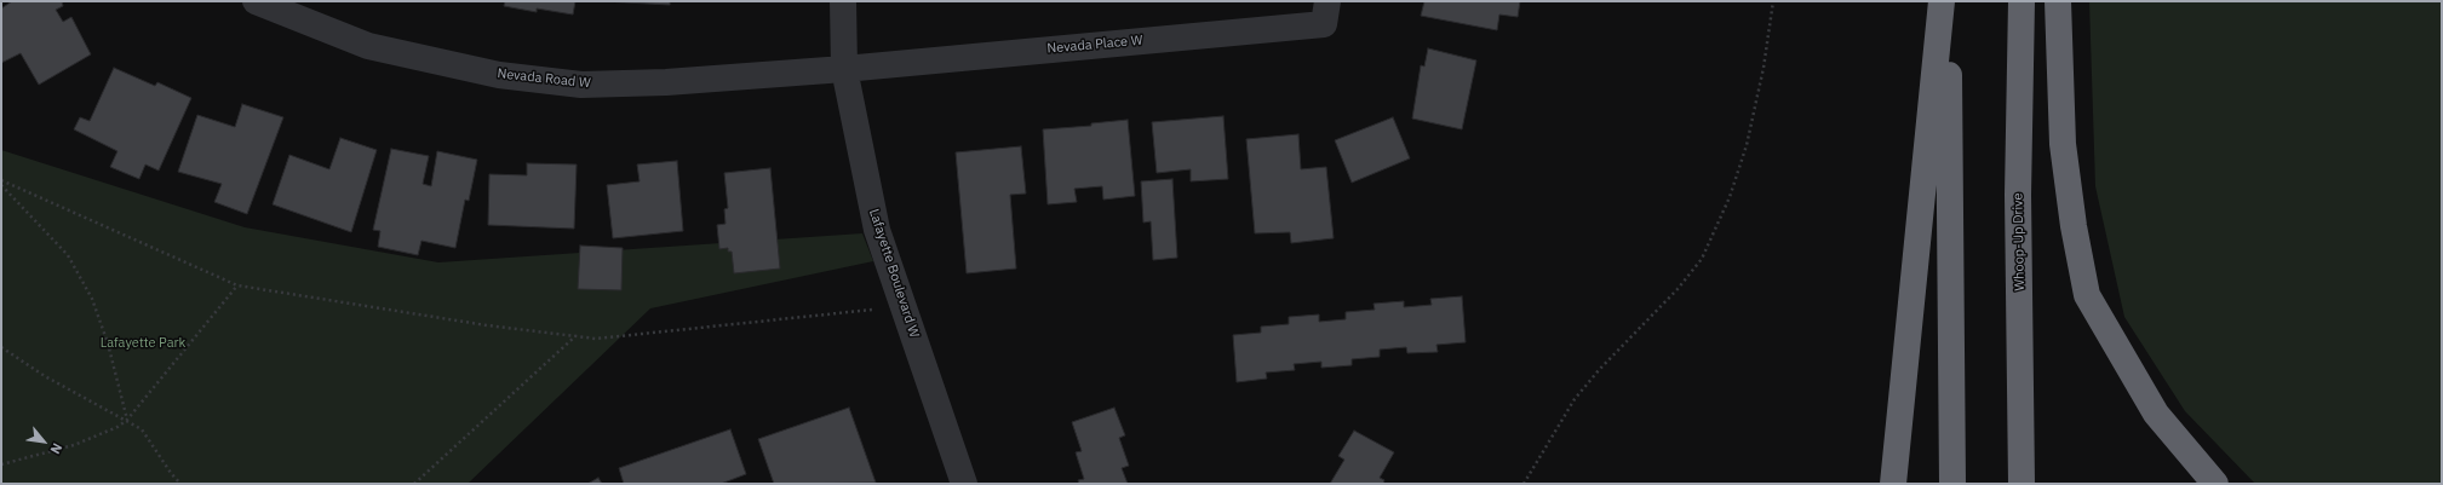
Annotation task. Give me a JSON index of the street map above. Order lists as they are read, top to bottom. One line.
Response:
{"streets":{"highway":["Whoop-Up Drive"],"street":["Nevada Place W","Nevada Road W","Lafayette Boulevard W"]},"crossings":[["Nevada Place W","Nevada Road W"],["Nevada Place W","Lafayette Boulevard W"],["Nevada Road W","Lafayette Boulevard W"]],"parks":["Lafayette Park"],"north":"bottom right"}
